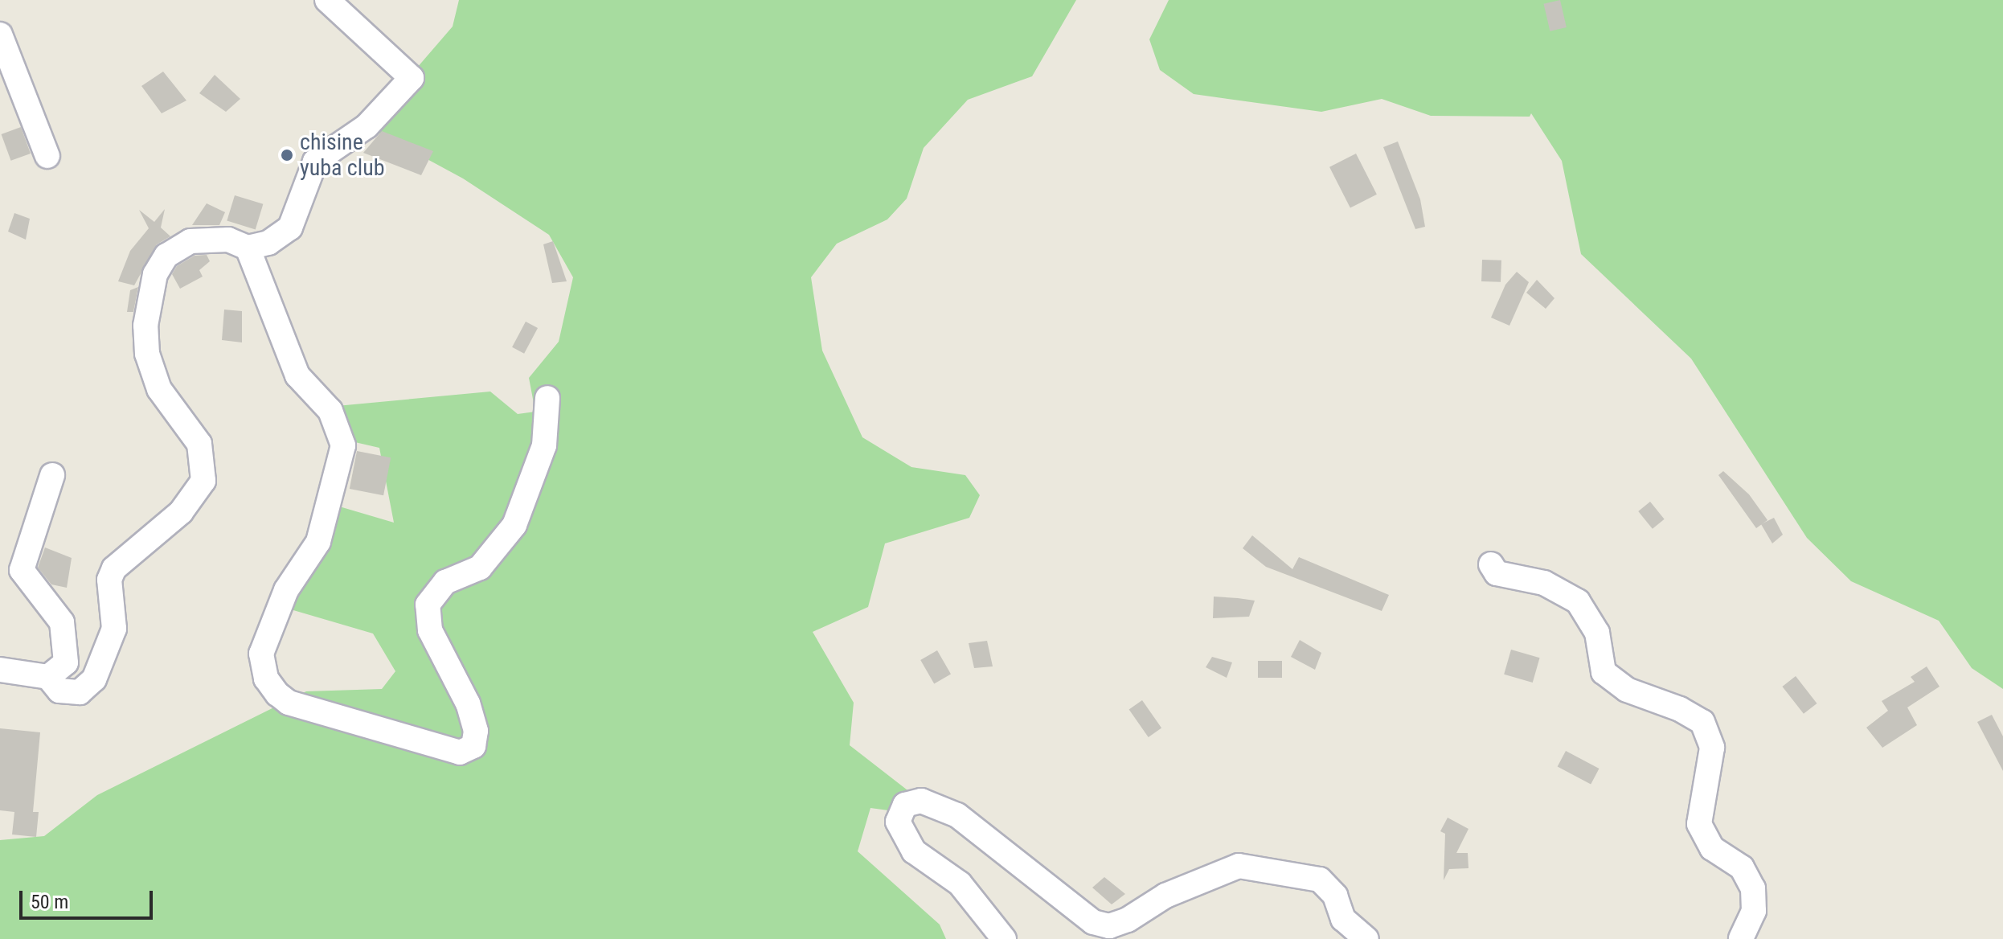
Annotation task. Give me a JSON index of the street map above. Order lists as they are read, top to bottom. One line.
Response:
{"places":["chisine yuba club"],"scale_bar":"50 m"}
